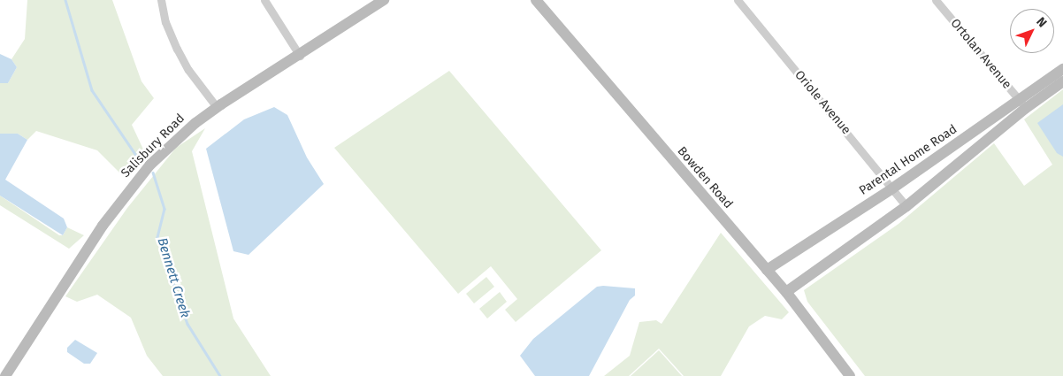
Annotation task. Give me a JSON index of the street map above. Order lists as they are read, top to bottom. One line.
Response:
{"streets":{"main road":["Salisbury Road","Parental Home Road","Bowden Road"],"street":["Ortolan Avenue","Oriole Avenue"]},"crossings":[["Ortolan Avenue","Parental Home Road"],["Oriole Avenue","Parental Home Road"],["Parental Home Road","Bowden Road"]],"water":["Bennett Creek"],"north":"top right"}
